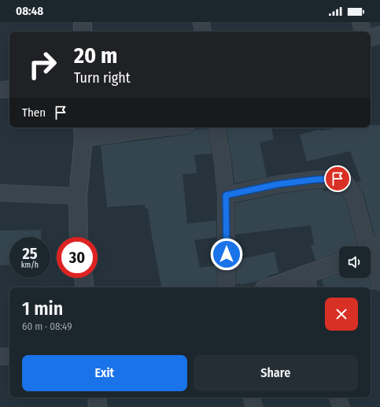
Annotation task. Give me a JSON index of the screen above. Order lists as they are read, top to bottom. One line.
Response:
{"page":{"status":"08:48","turn":["20 m","Turn right"],"then":"Then","speed":"25 km/h","limit":"30","heading":["1 min","60 m · 08:49"],"buttons":["Exit","Share"]}}
